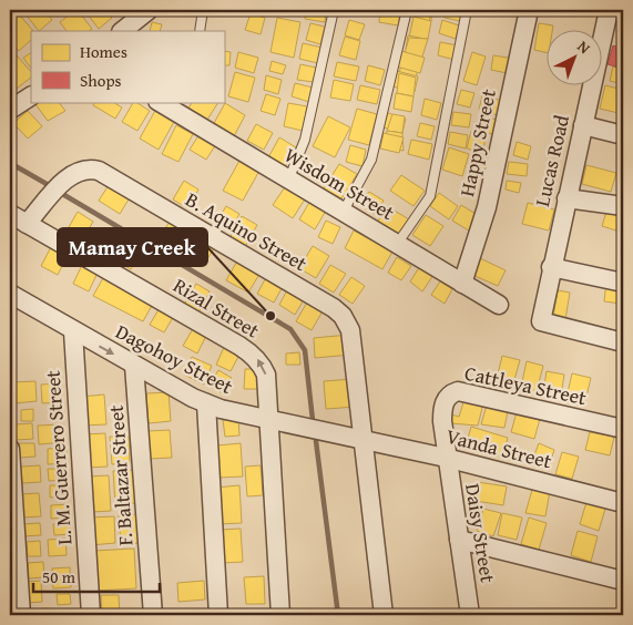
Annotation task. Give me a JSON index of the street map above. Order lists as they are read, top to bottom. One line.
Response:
{"streets":{"street":["Happy Street","Lucas Road","Wisdom Street","B. Aquino Street","Rizal Street","Dagohoy Street","Cattleya Street","Vanda Street","L. M. Guerrero Street","F. Baltazar Street","Daisy Street"]},"crossings":[["Happy Street","Wisdom Street"],["B. Aquino Street","Rizal Street"],["B. Aquino Street","Dagohoy Street"],["B. Aquino Street","Vanda Street"],["Rizal Street","Dagohoy Street"],["Dagohoy Street","Vanda Street"],["Dagohoy Street","L. M. Guerrero Street"],["Dagohoy Street","F. Baltazar Street"],["Cattleya Street","Vanda Street"],["Cattleya Street","Daisy Street"],["Vanda Street","Daisy Street"]],"one_way":["Rizal Street"],"places":["Mamay Creek"],"legend":["Homes","Shops"],"scale_bar":"50 m","north":"top right"}
